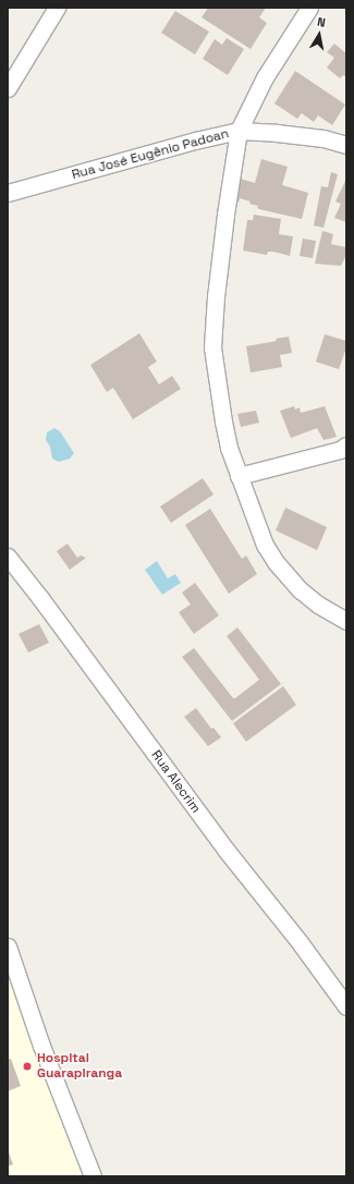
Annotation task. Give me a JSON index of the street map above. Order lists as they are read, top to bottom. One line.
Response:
{"streets":{"street":["Rua José Eugênio Padoan","Rua Alecrim"]},"places":["Hospital Guarapiranga"],"north":"top"}
